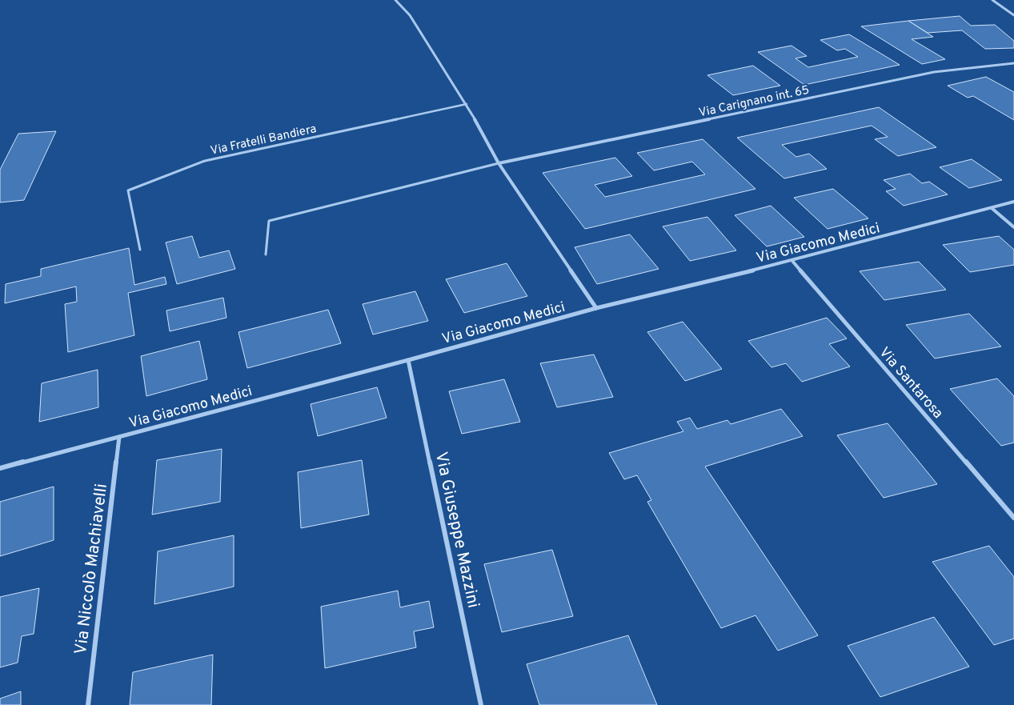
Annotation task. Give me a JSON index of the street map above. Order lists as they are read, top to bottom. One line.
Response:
{"streets":{"street":["Via Carignano int. 65","Via Giacomo Medici","Via Santarosa","Via Giuseppe Mazzini","Via Niccolò Machiavelli"],"lane":["Via Fratelli Bandiera"]},"crossings":[["Via Giacomo Medici","Via Santarosa"],["Via Giacomo Medici","Via Giuseppe Mazzini"],["Via Giacomo Medici","Via Niccolò Machiavelli"]]}
